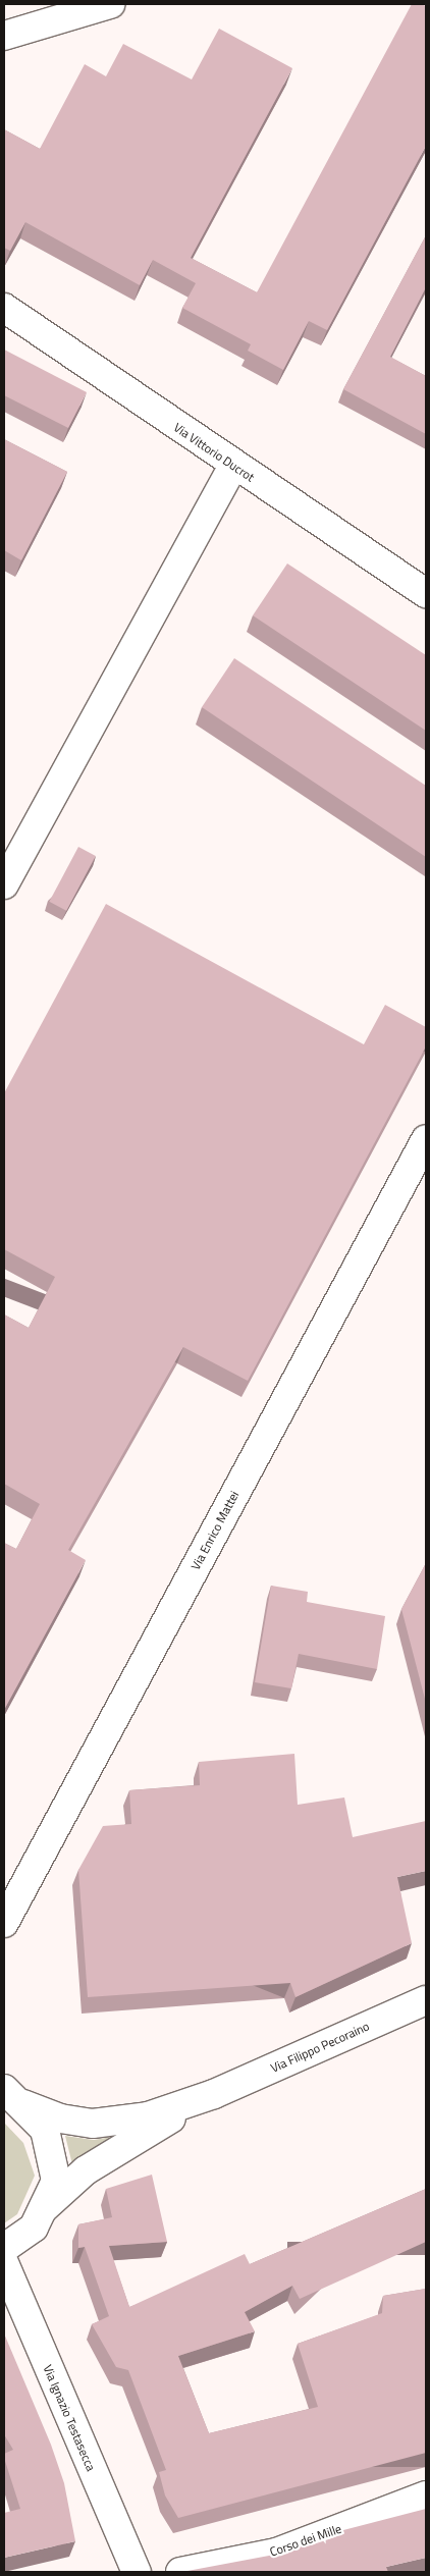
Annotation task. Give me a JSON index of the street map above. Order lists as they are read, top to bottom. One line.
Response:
{"streets":{"street":["Via Vittorio Ducrot","Via Enrico Mattei","Via Filippo Pecoraino","Via Ignazio Testasecca","Corso dei Mille"]}}
